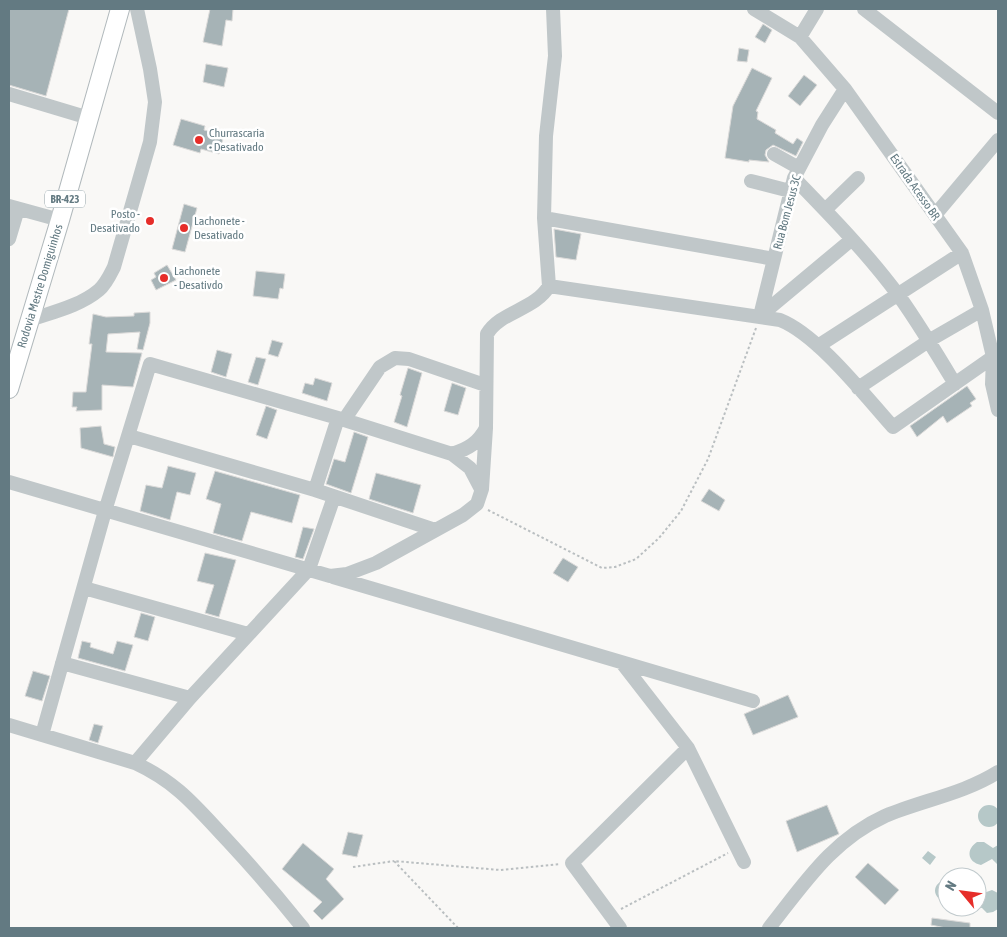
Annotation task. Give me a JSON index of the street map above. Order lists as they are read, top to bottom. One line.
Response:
{"streets":{"main road":["BR-423","Rodovia Mestre Domiguinhos"],"street":["Estrada Acesso BR","Rua Bom Jesus 3C"]},"crossings":[["Estrada Acesso BR","Rua Bom Jesus 3C"]],"places":["Churrascaria - Desativado","Posto - Desativado","Lachonete - Desativado","Lachonete - Desativdo"],"north":"top left"}
